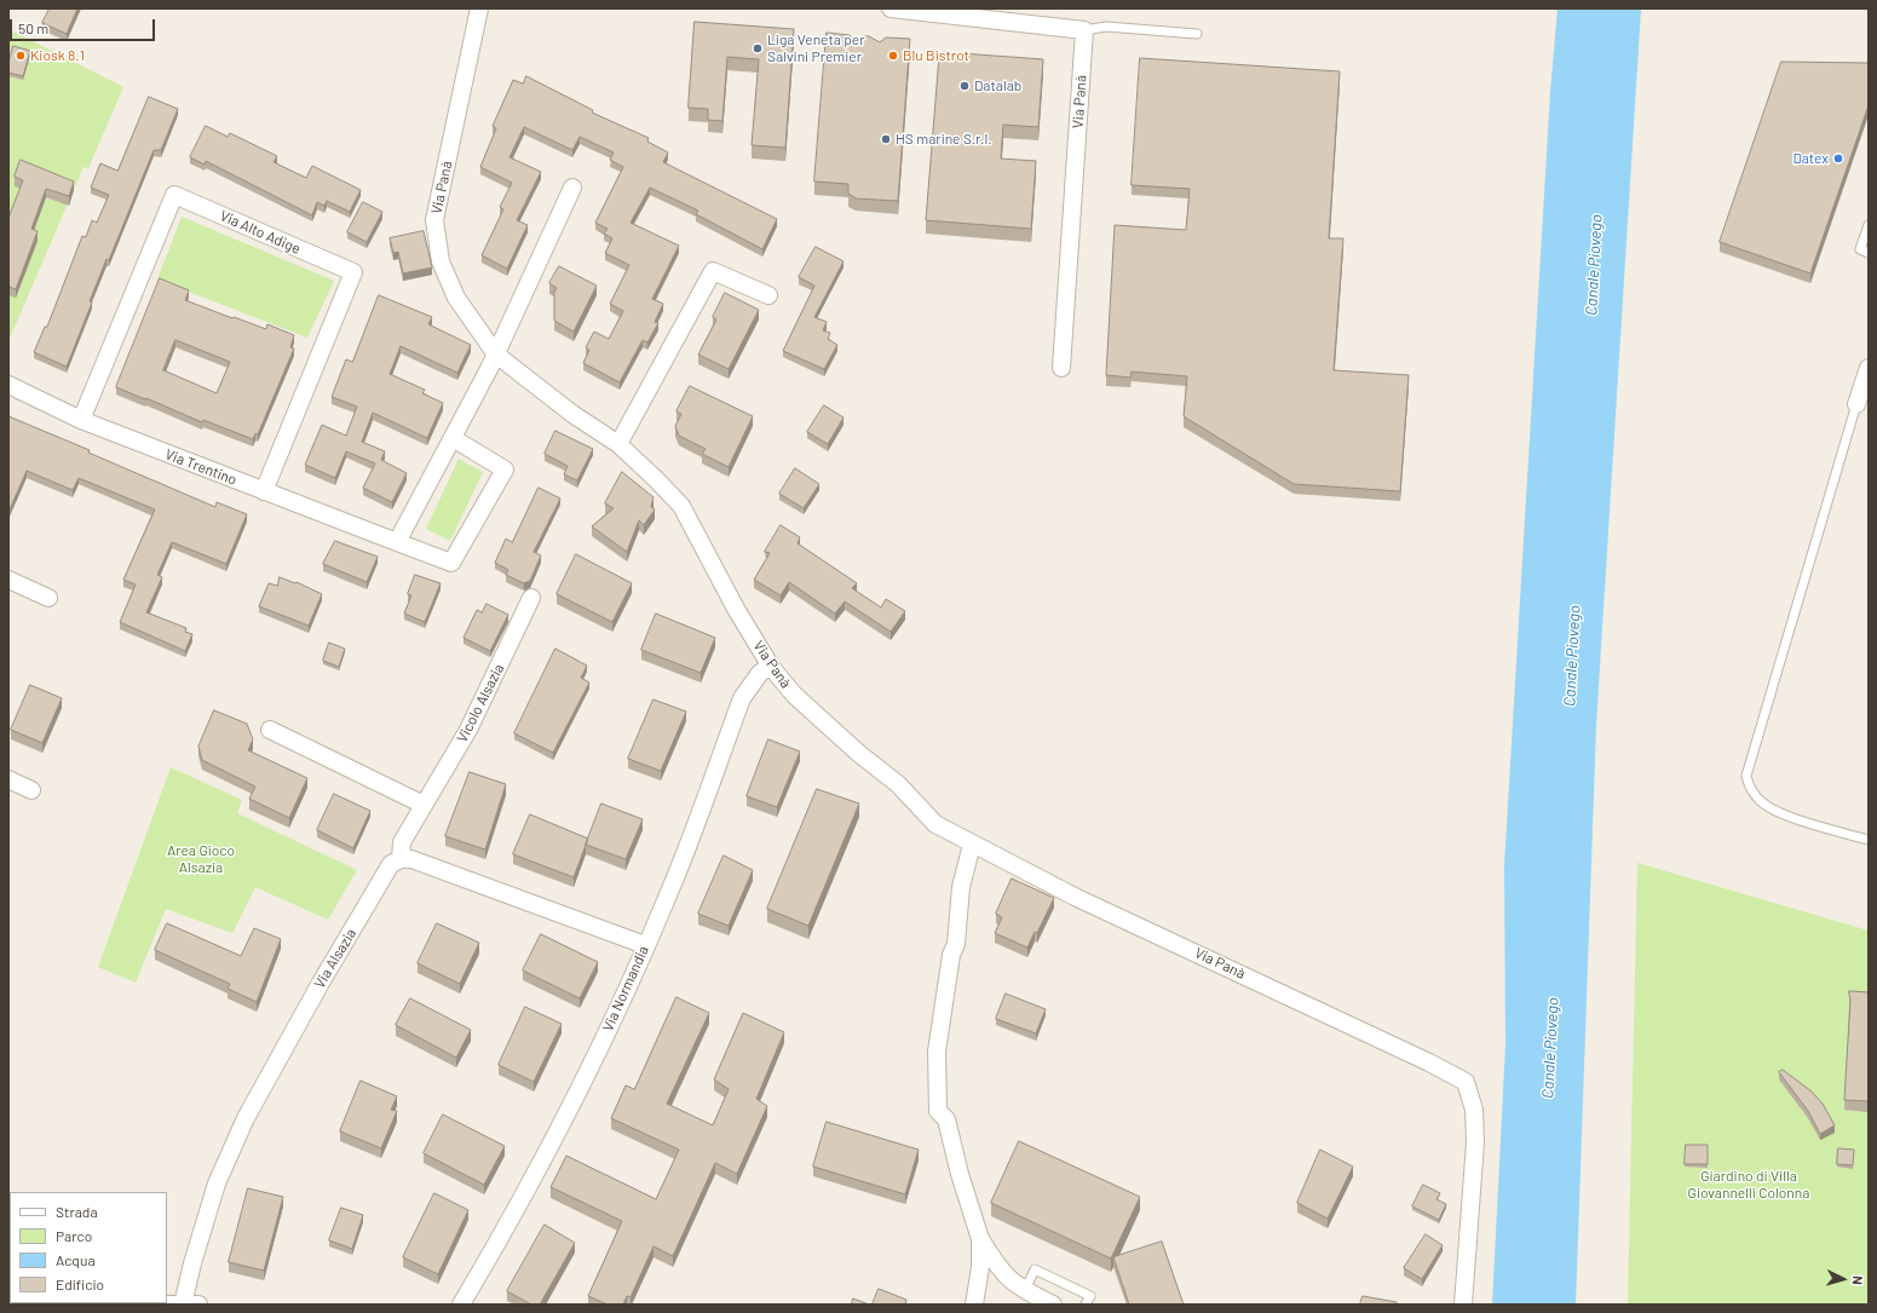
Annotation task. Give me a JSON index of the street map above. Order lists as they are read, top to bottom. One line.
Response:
{"streets":{"street":["Via Panà","Via Alto Adige","Via Trentino","Vicolo Alsazia","Via Alsazia","Via Normandia"]},"crossings":[["Via Panà","Via Normandia"],["Via Alto Adige","Via Trentino"],["Vicolo Alsazia","Via Alsazia"]],"water":["Canale Piovego"],"parks":["Area Gioco Alsazia","Giardino di Villa Giovannelli Colonna"],"places":["Liga Veneta per Salvini Premier","Kiosk 8.1","Blu Bistrot","Datalab","HS marine S.r.l.","Datex"],"legend":["Strada","Parco","Acqua","Edificio"],"scale_bar":"50 m","north":"right"}
